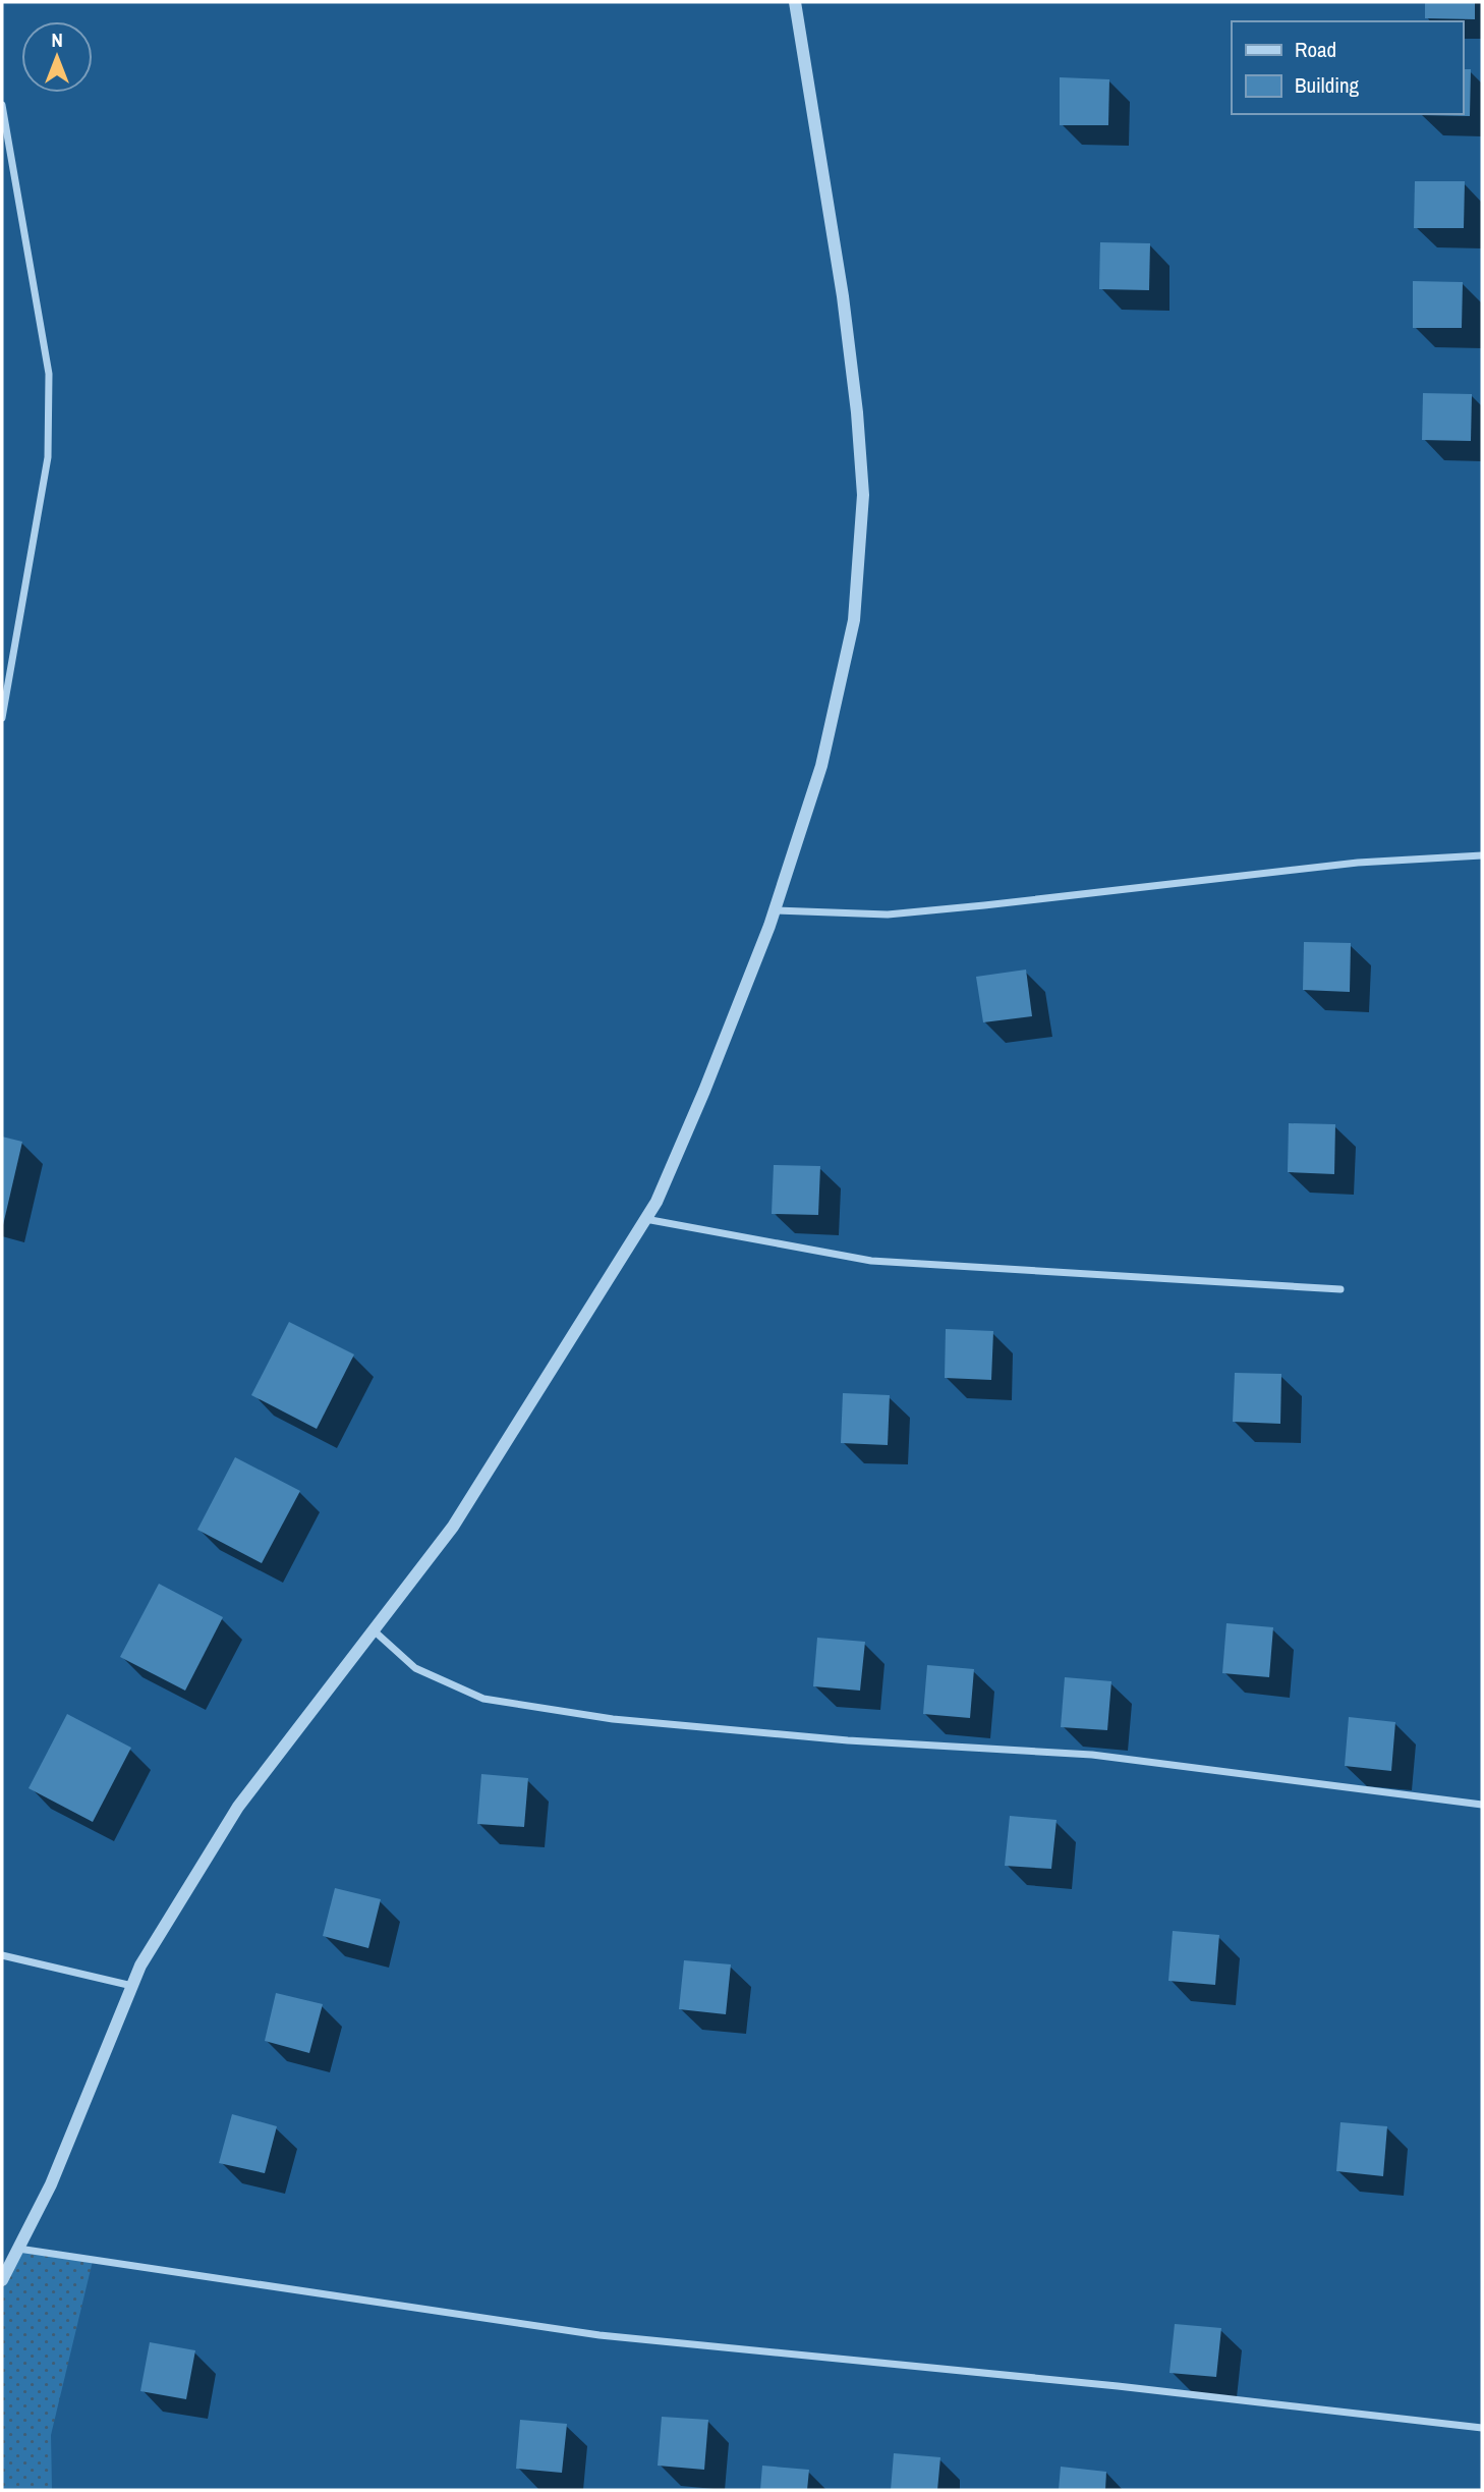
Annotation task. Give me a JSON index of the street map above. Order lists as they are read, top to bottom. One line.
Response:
{"legend":["Road","Building"],"north":"top"}
